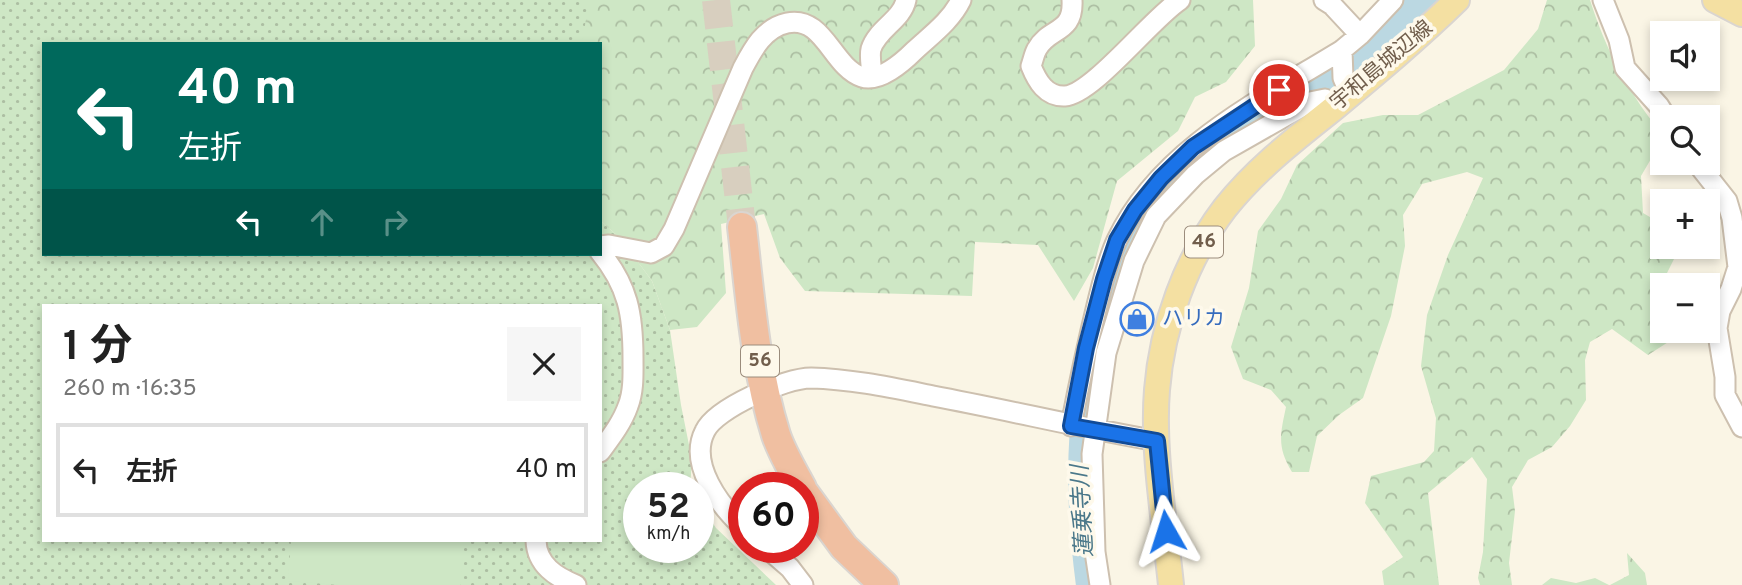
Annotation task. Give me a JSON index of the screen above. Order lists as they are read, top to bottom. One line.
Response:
{"streets":{"highway":["56"],"main road":["宇和島城辺線","46"]},"water":["蓮乗寺川"],"places":{"shop":["ハリカ"]},"page":{"map_buttons":["+","−"],"turn":["40 m","左折"],"heading":["1 分","260 m · 16:35"],"list":[{"name":"左折","value":"40 m"}],"speed":"52 km/h","limit":"60"}}
